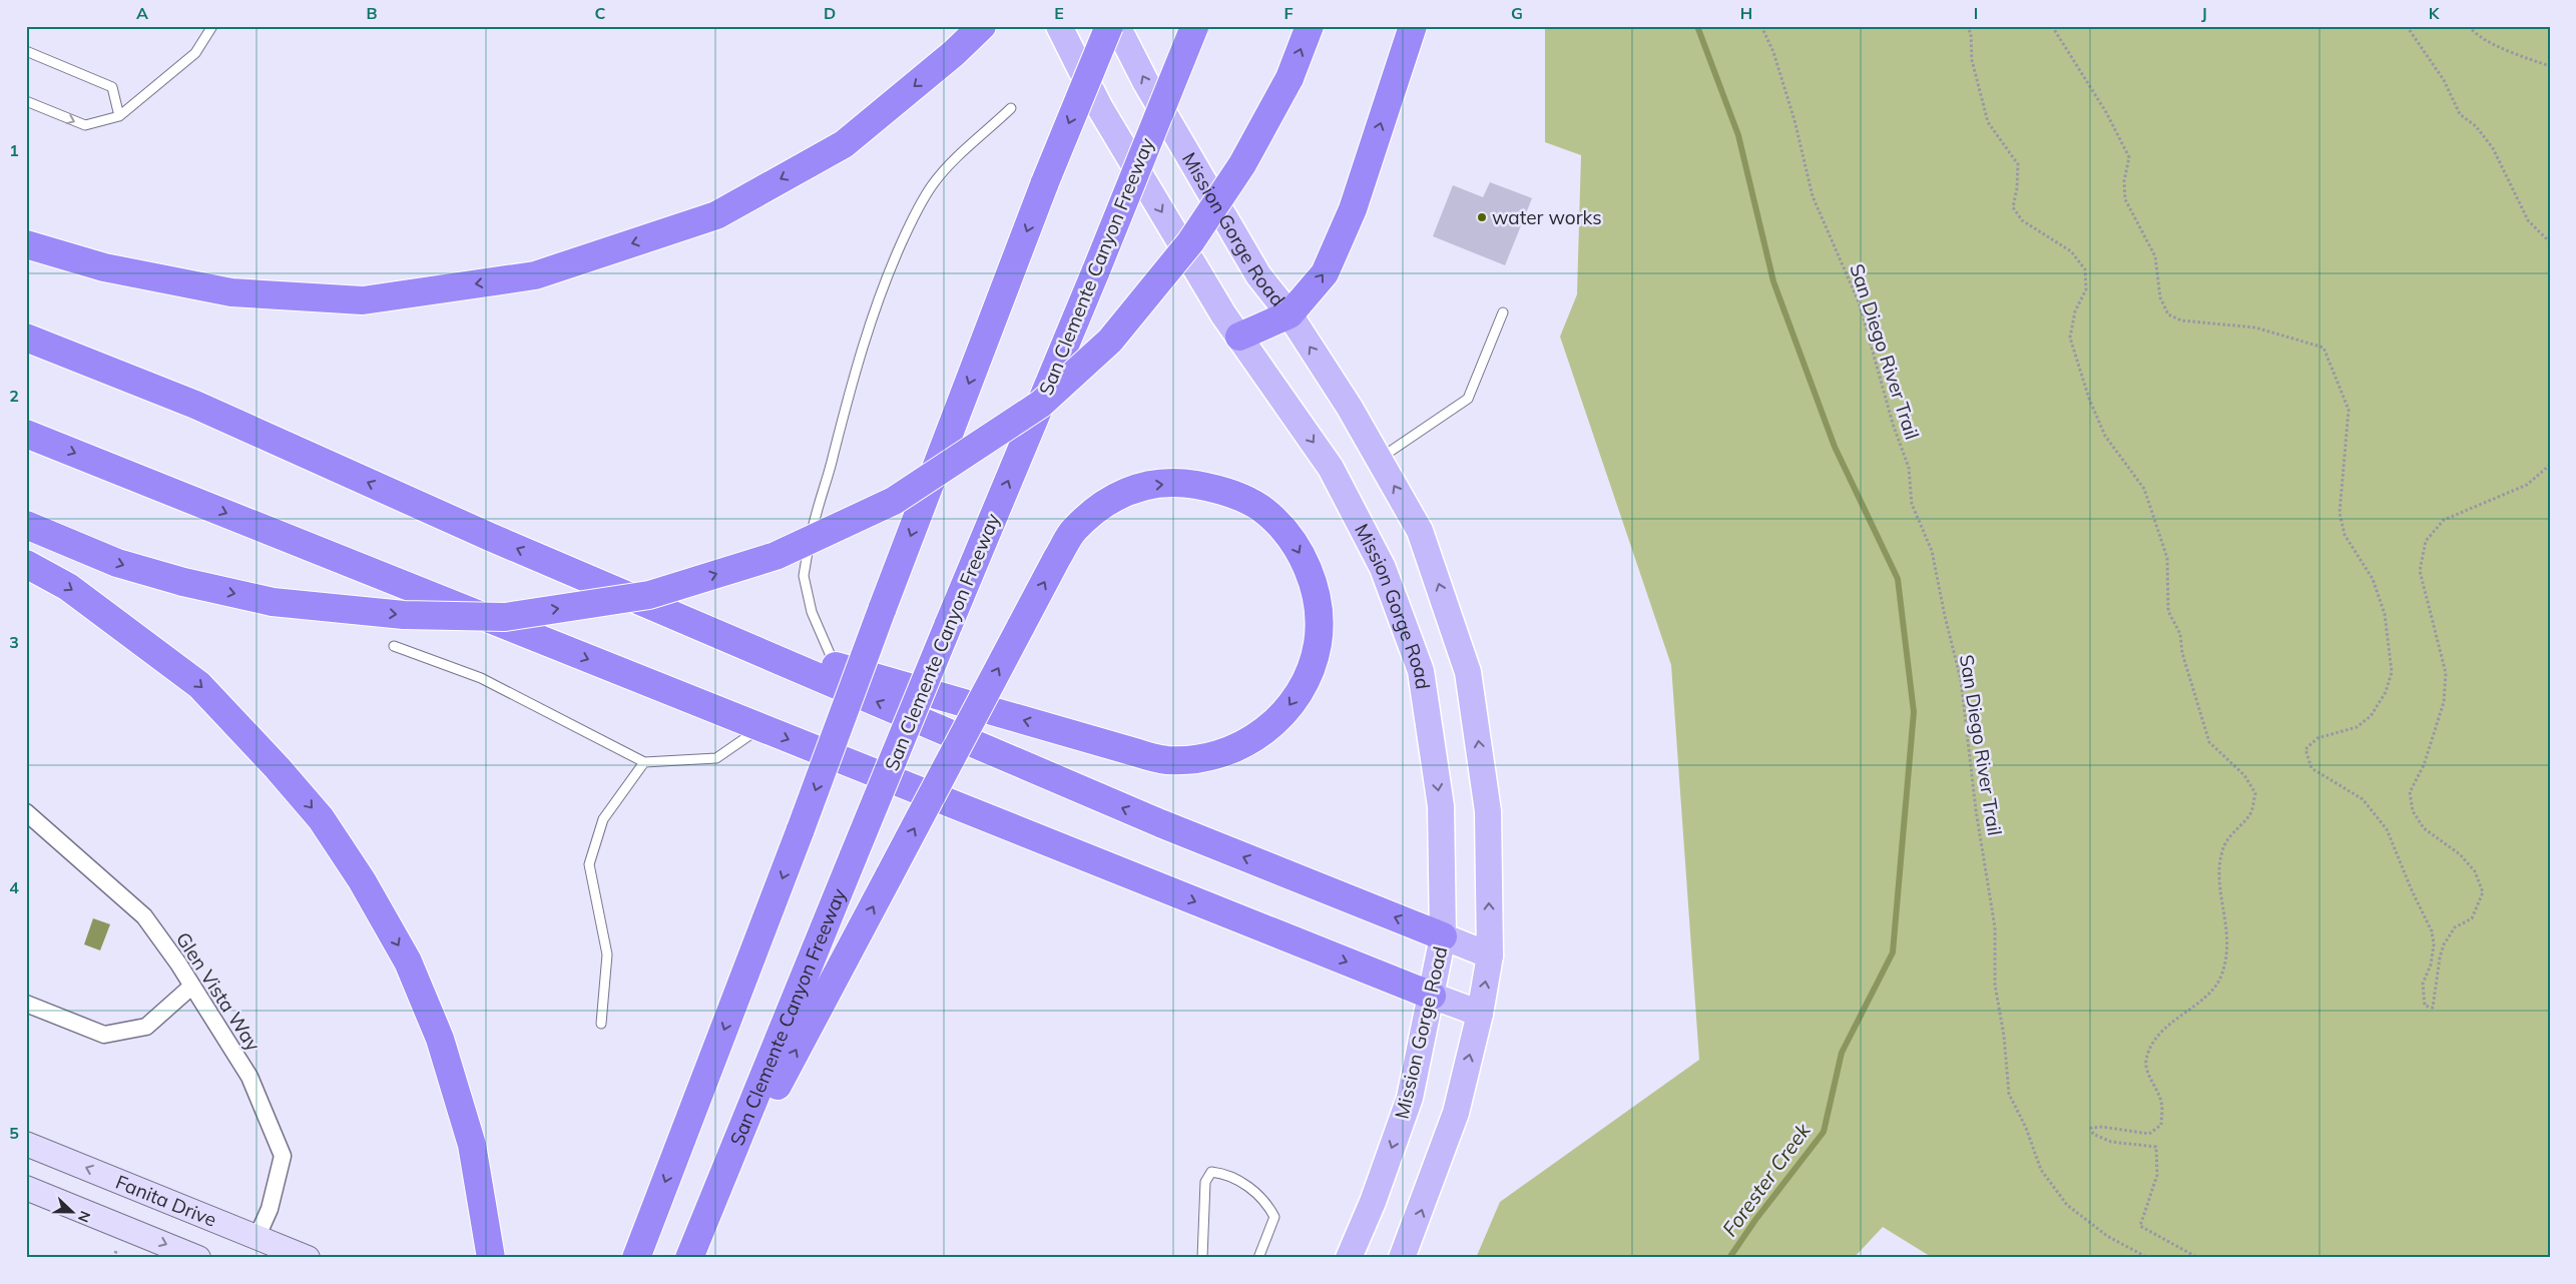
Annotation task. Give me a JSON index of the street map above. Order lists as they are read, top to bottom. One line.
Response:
{"streets":{"highway":["San Clemente Canyon Freeway"],"main road":["Mission Gorge Road","Fanita Drive"],"street":["Glen Vista Way"],"path":["San Diego River Trail"]},"crossings":[["Glen Vista Way","Fanita Drive"]],"water":["Forester Creek"],"places":["water works"],"north":"right","grid":{"columns":["A","B","C","D","E","F","G","H","I","J","K"],"rows":["1","2","3","4","5"]}}
